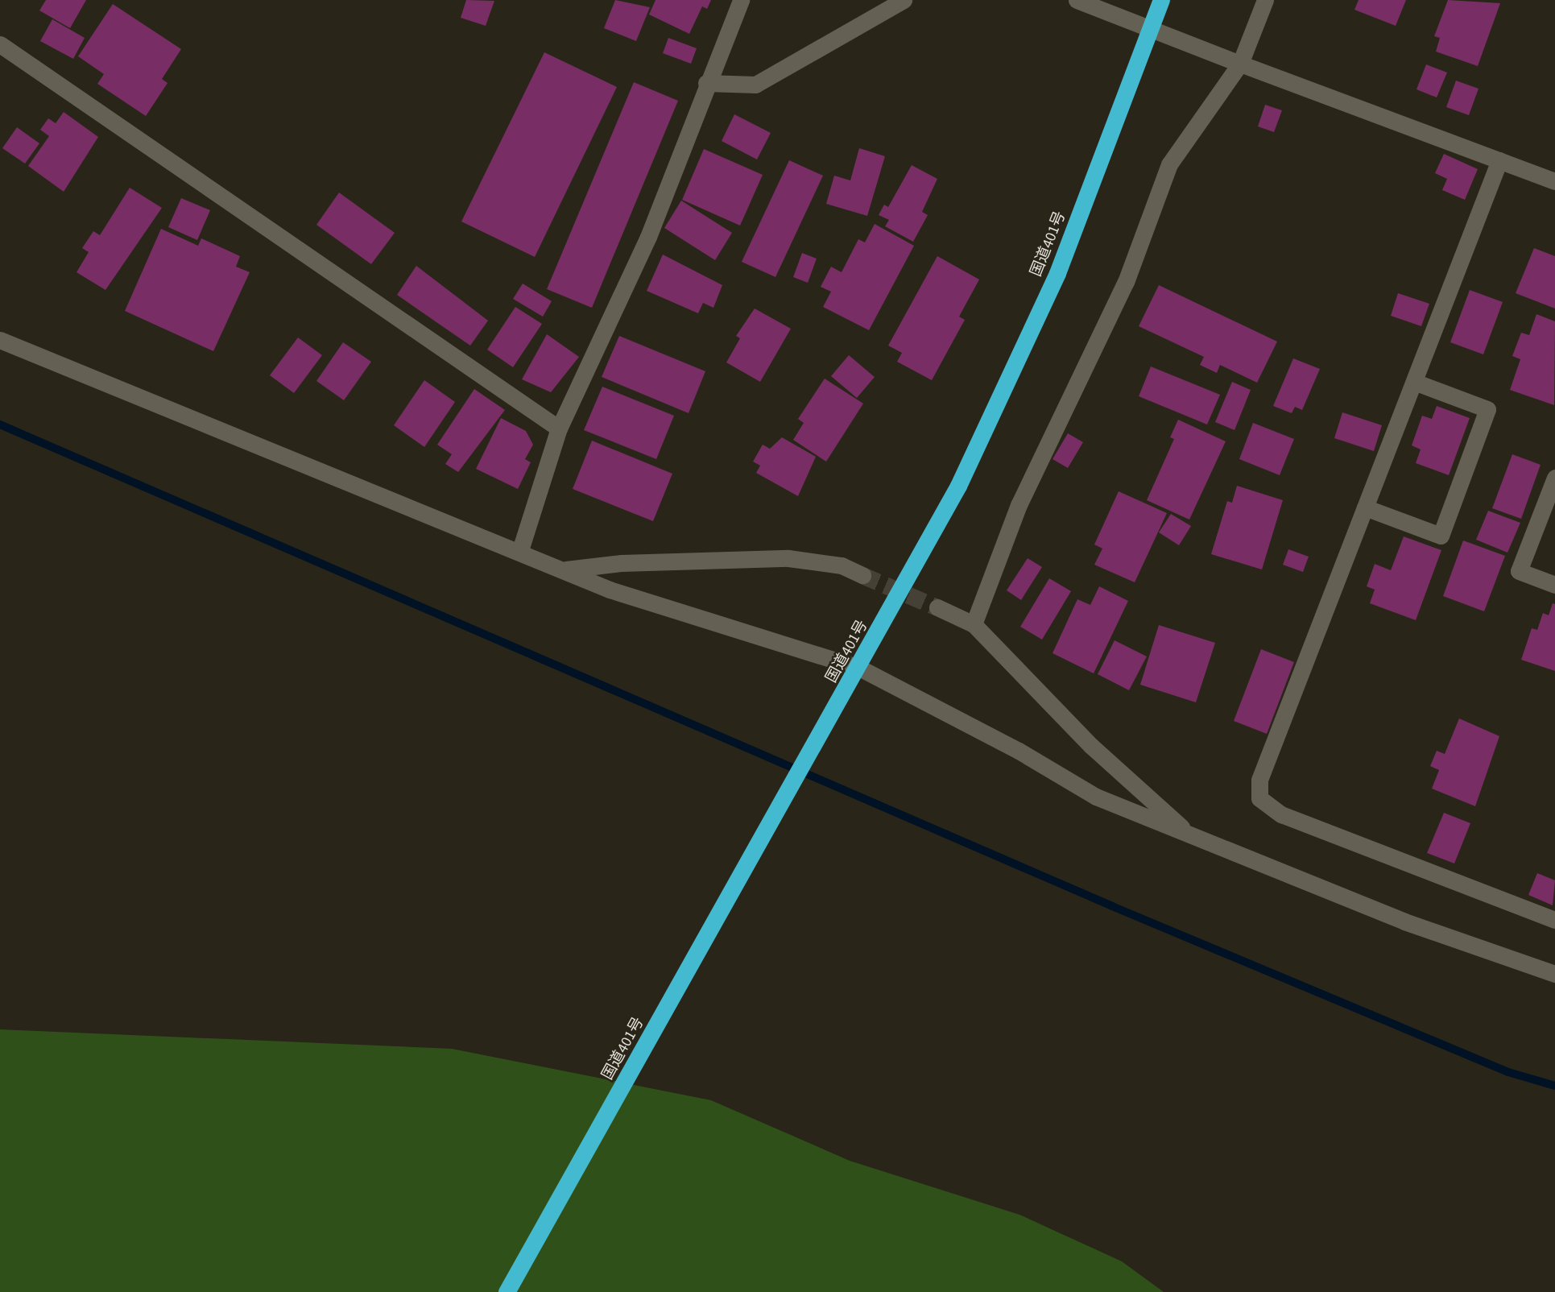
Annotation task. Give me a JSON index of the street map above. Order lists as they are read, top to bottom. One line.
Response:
{"streets":{"highway":["国道401号"]}}
